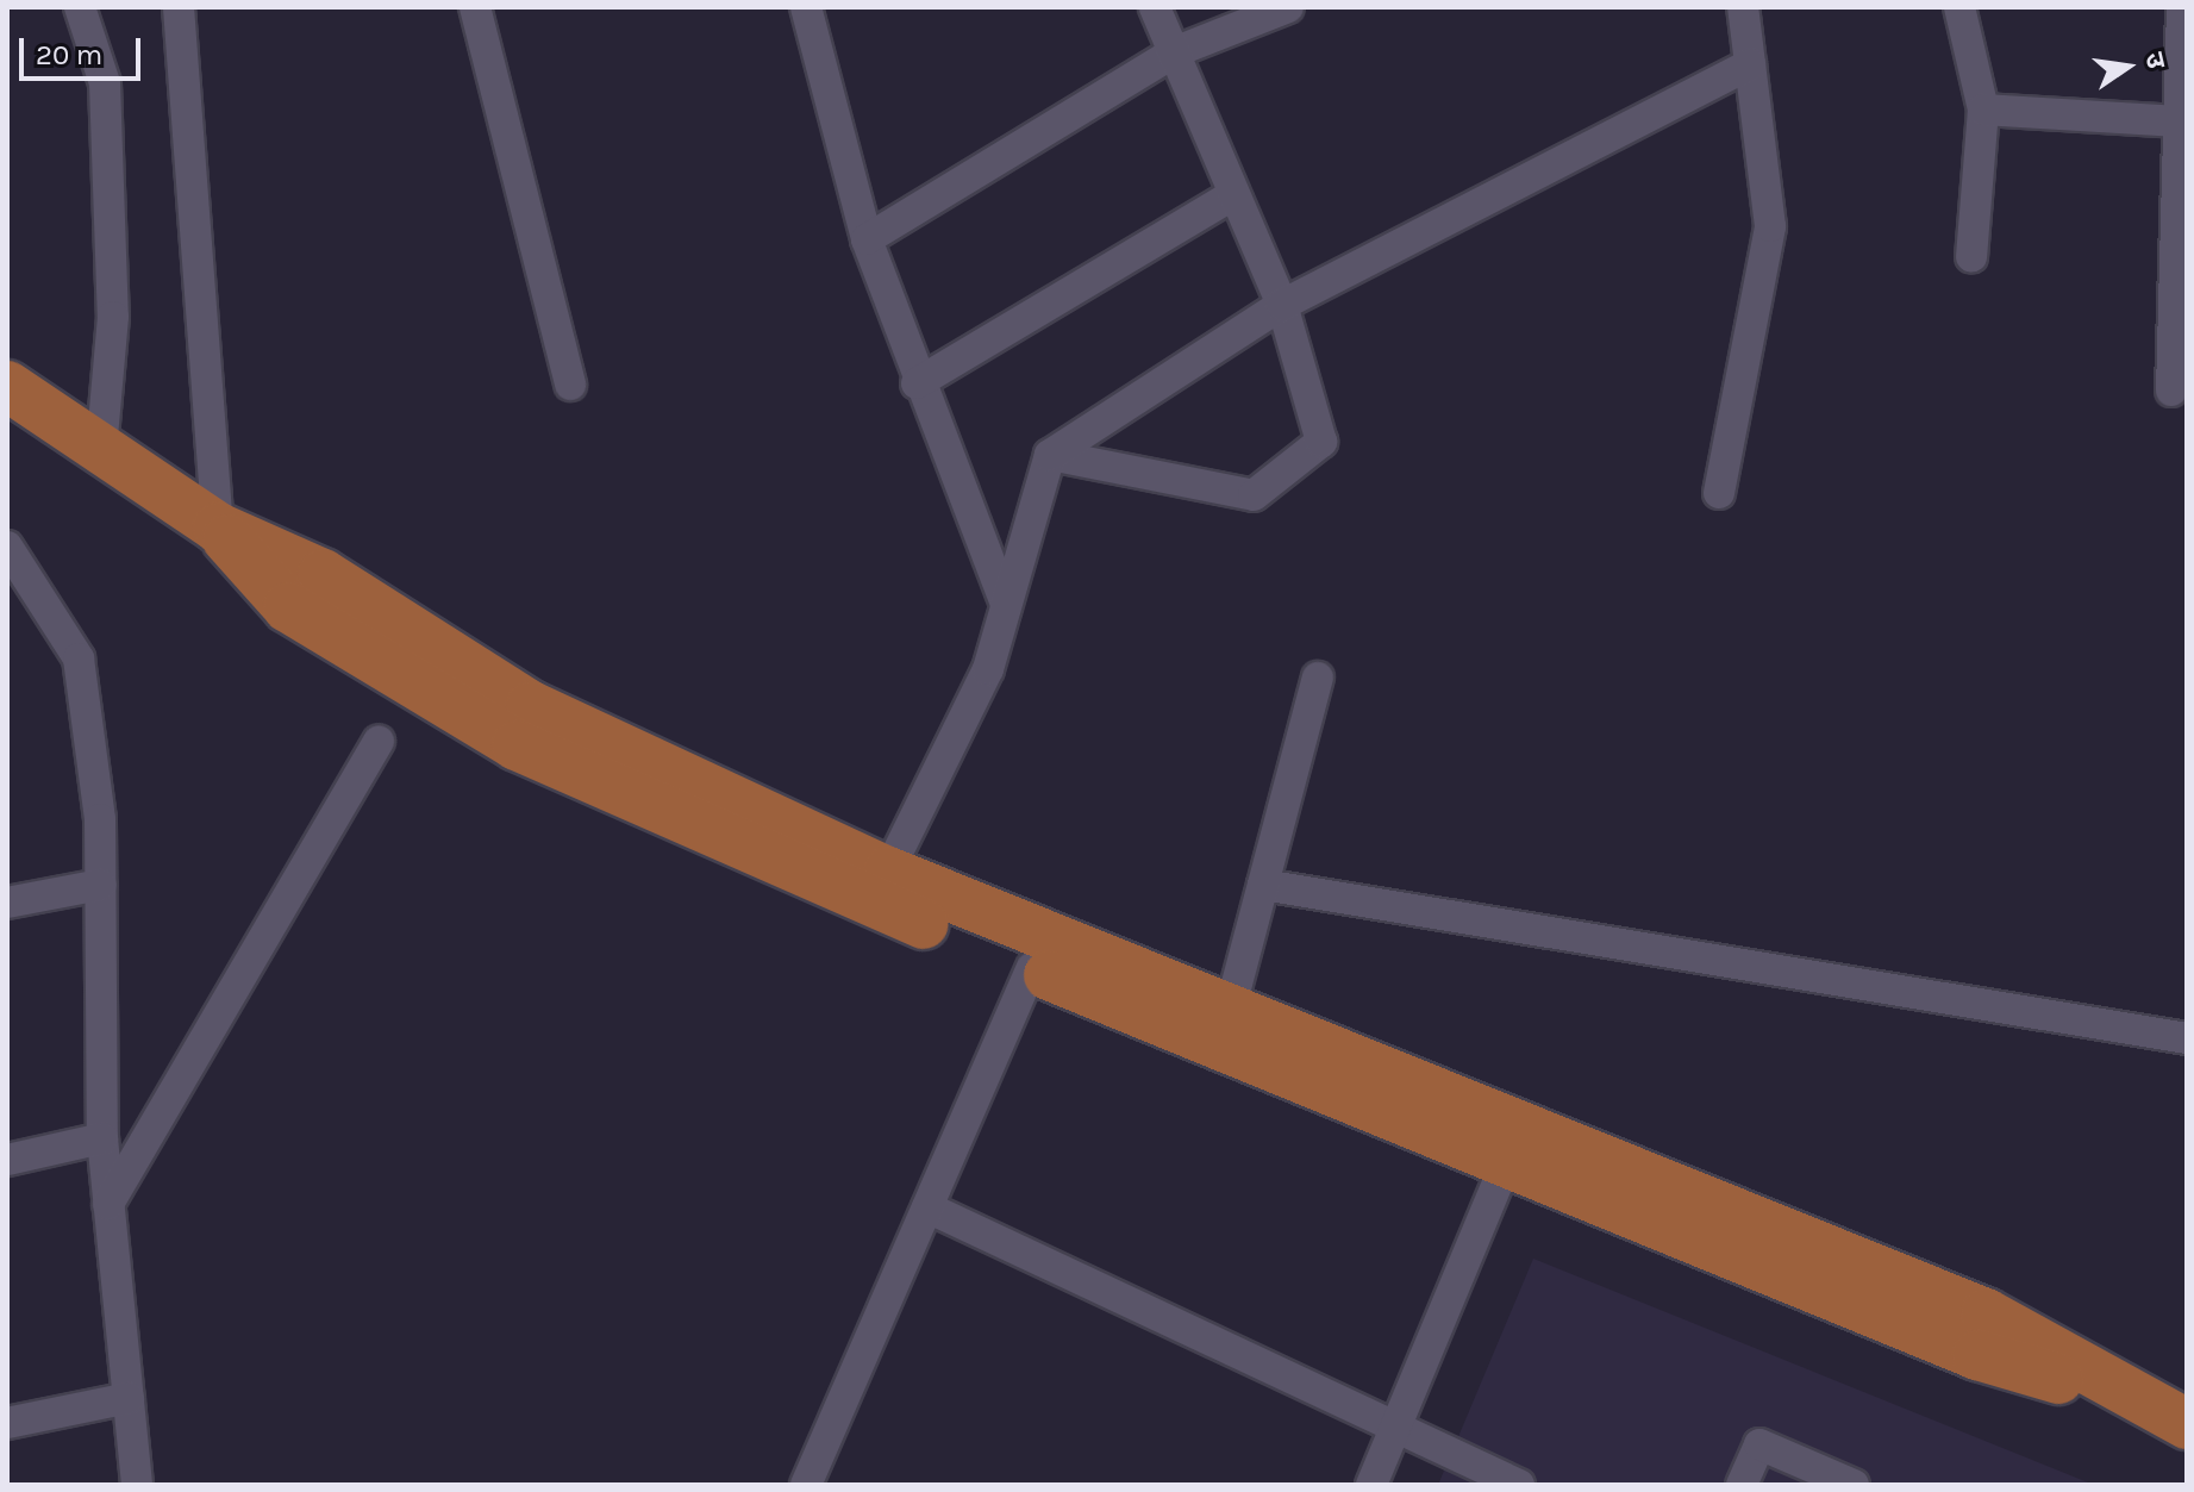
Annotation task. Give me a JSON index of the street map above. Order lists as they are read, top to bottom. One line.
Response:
{"scale_bar":"20 m","north":"right"}
